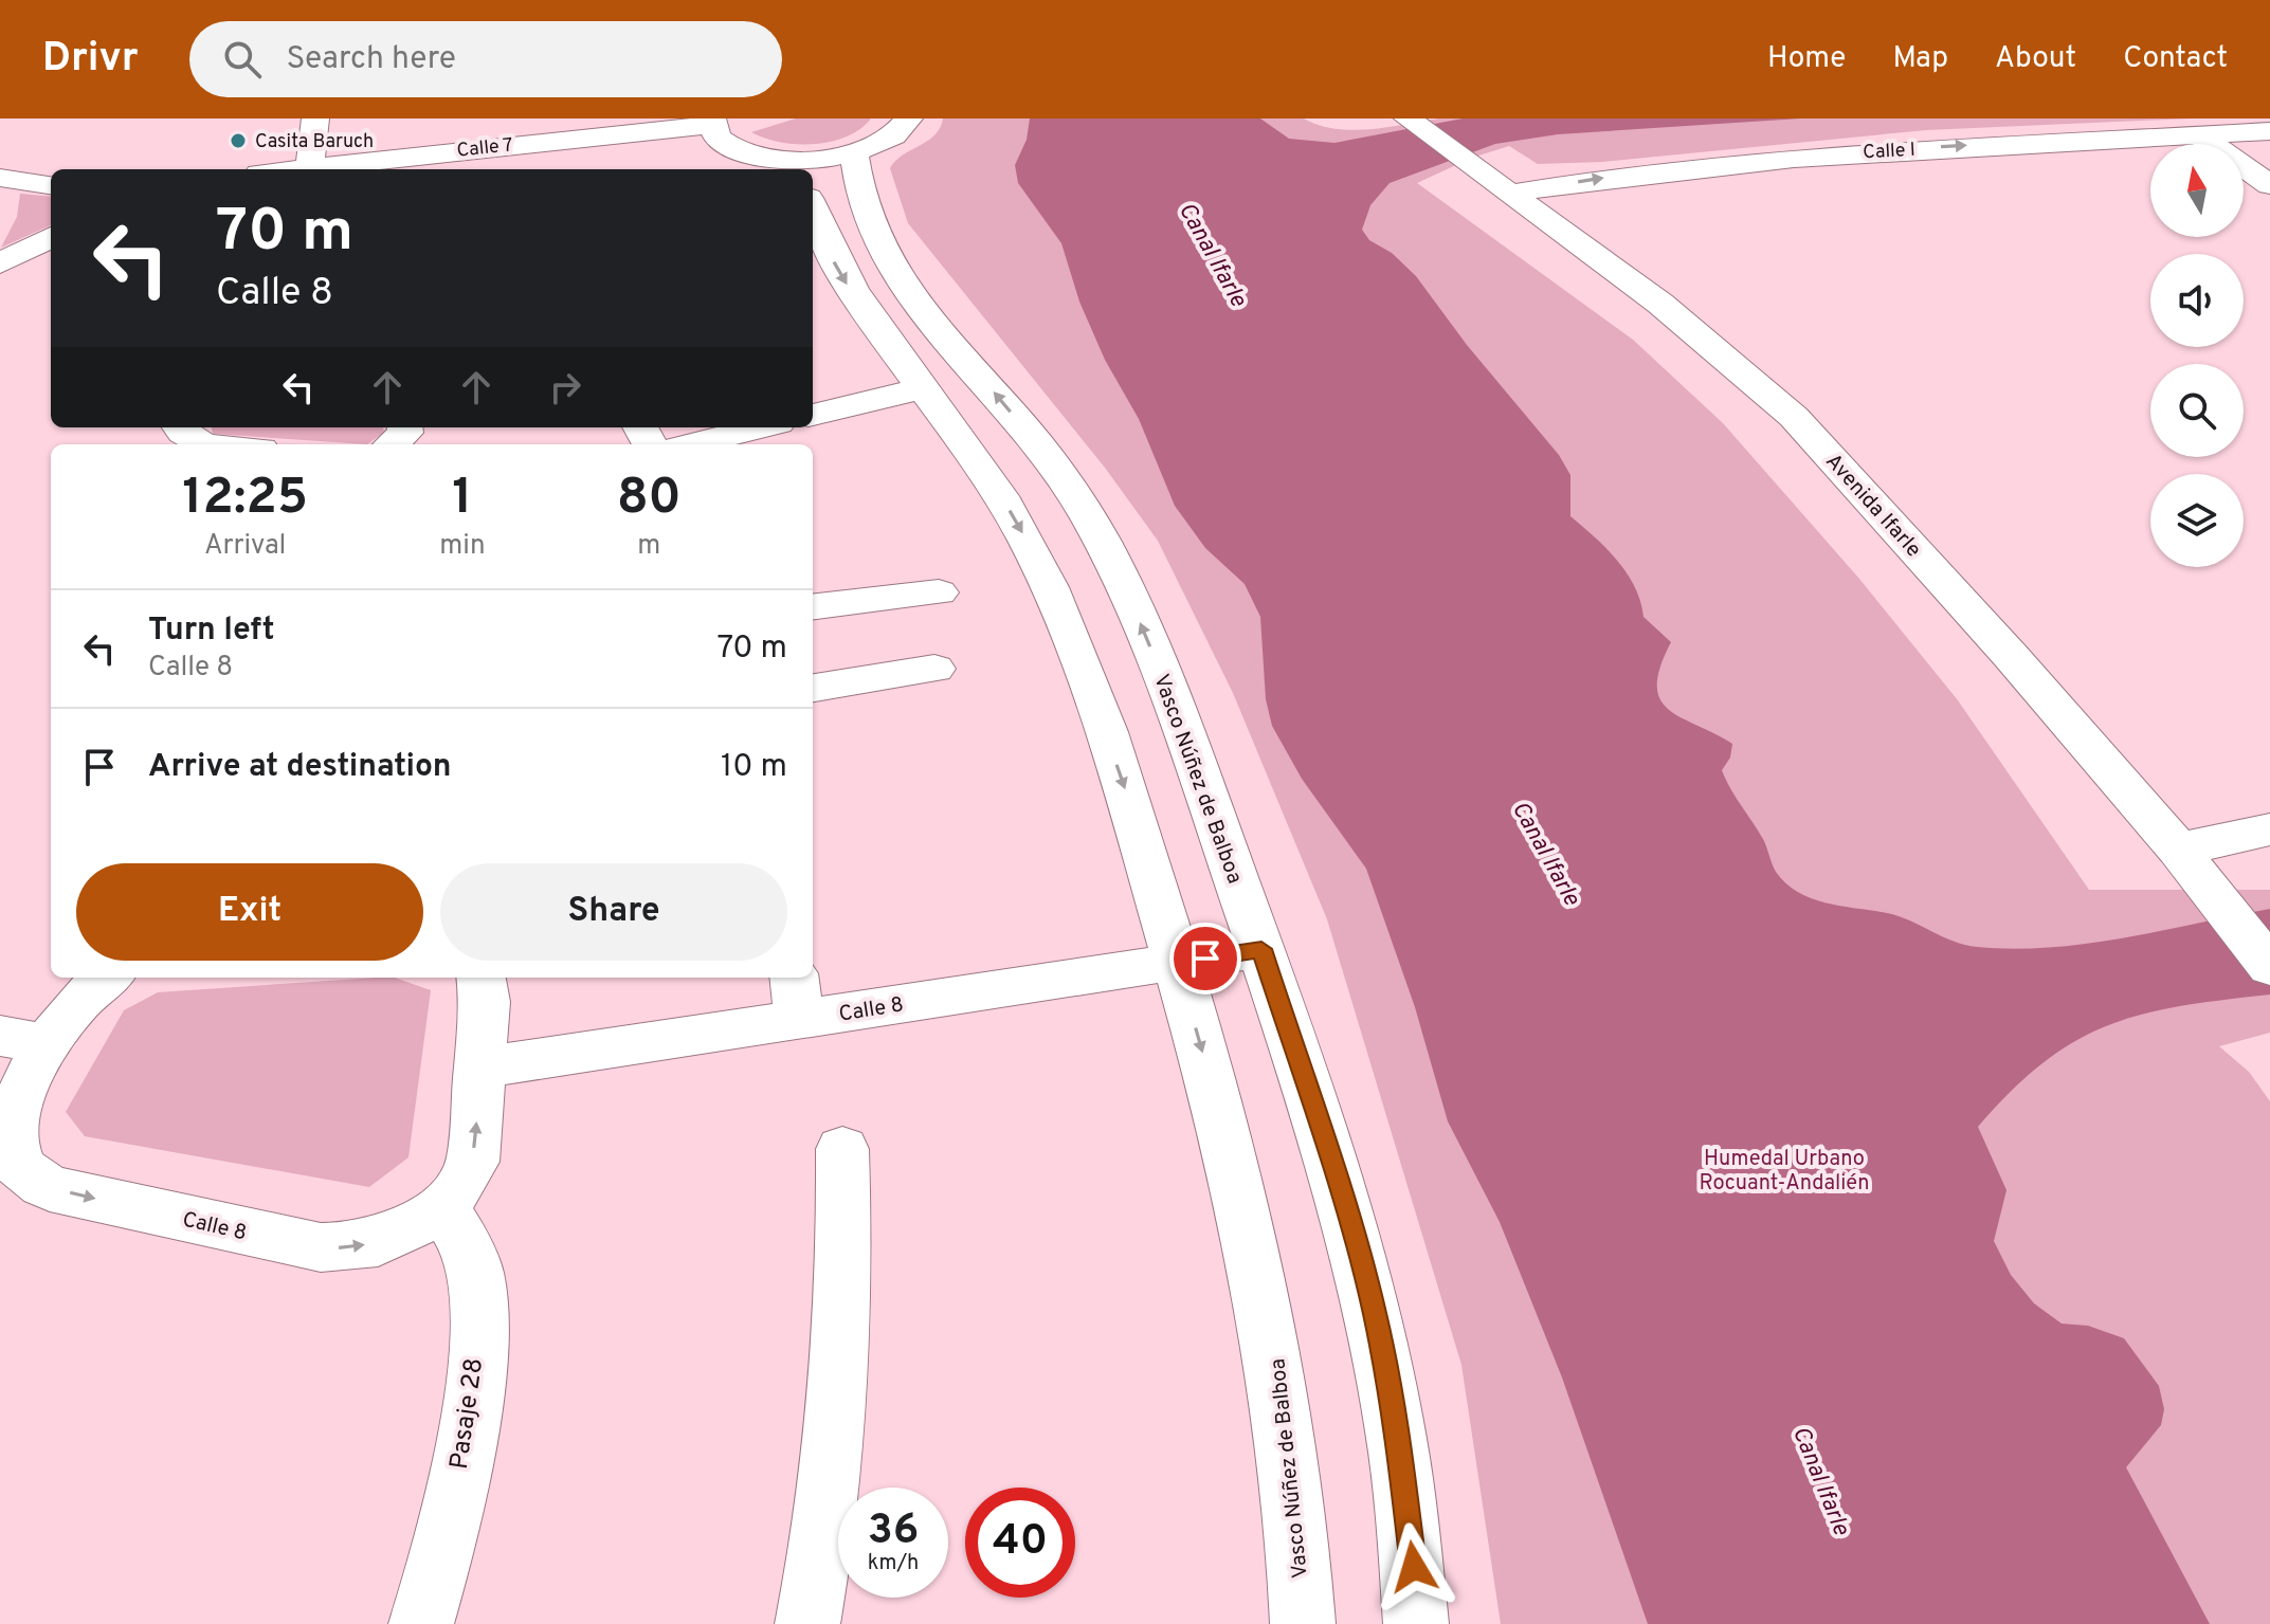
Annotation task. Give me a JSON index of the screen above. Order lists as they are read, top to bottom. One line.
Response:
{"streets":{"street":["Calle 7","Calle I","Avenida Ifarle","Vasco Núñez de Balboa","Calle 8","Pasaje 28"]},"crossings":[["Calle I","Avenida Ifarle"],["Vasco Núñez de Balboa","Calle 8"],["Calle 8","Pasaje 28"]],"one_way":["Calle I"],"water":["Canal Ifarle"],"parks":["Humedal Urbano Rocuant-Andalién"],"places":["Casita Baruch"],"north":"top","page":{"header":"Drivr","search":"Search here","nav":["Home","Map","About","Contact"],"turn":["70 m","Calle 8"],"eta":["12:25","Arrival","1","min","80","m"],"list":[{"name":"Turn left","note":"Calle 8","value":"70 m"},{"name":"Arrive at destination","value":"10 m"}],"buttons":["Exit","Share"],"speed":"36 km/h","limit":"40"}}
